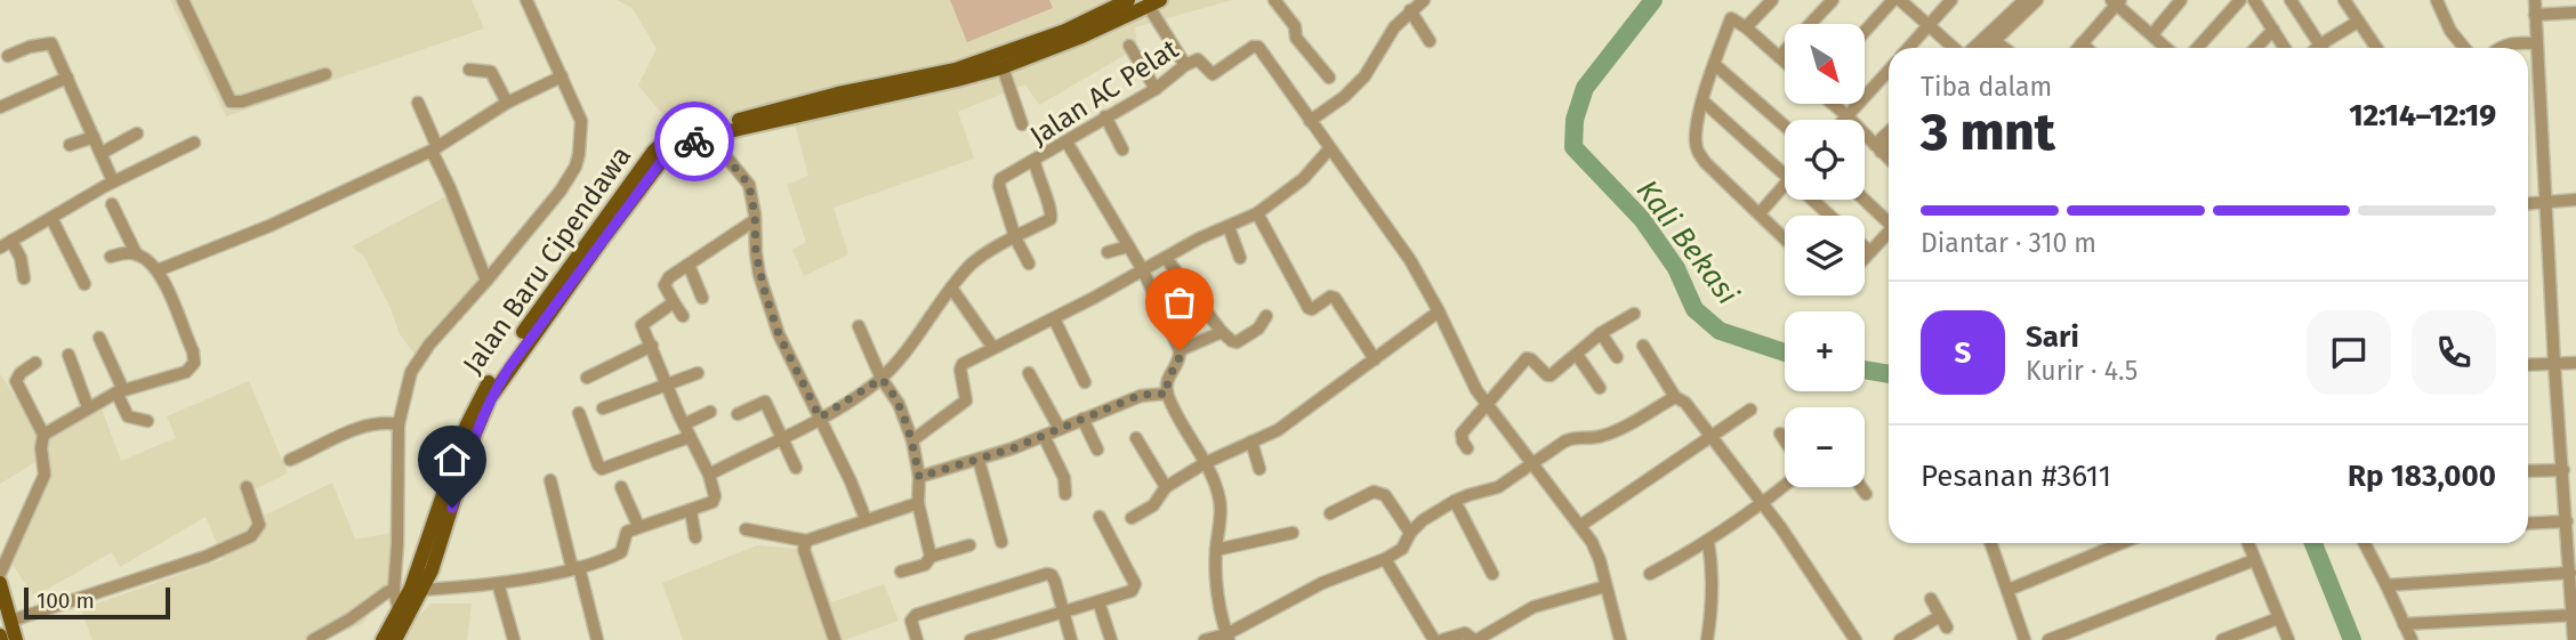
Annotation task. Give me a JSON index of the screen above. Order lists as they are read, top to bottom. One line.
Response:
{"streets":{"main road":["Jalan Baru Cipendawa"],"street":["Jalan AC Pelat"]},"water":["Kali Bekasi"],"scale_bar":"100 m","north":"bottom right","page":{"map_buttons":["+","−"],"heading":["3 mnt","Tiba dalam","12:14–12:19"],"panel":["Sari","Kurir · 4.5","Pesanan #3611","Rp 183,000"],"bar":"Diantar · 310 m","round":"S","scale":"100 m"}}
